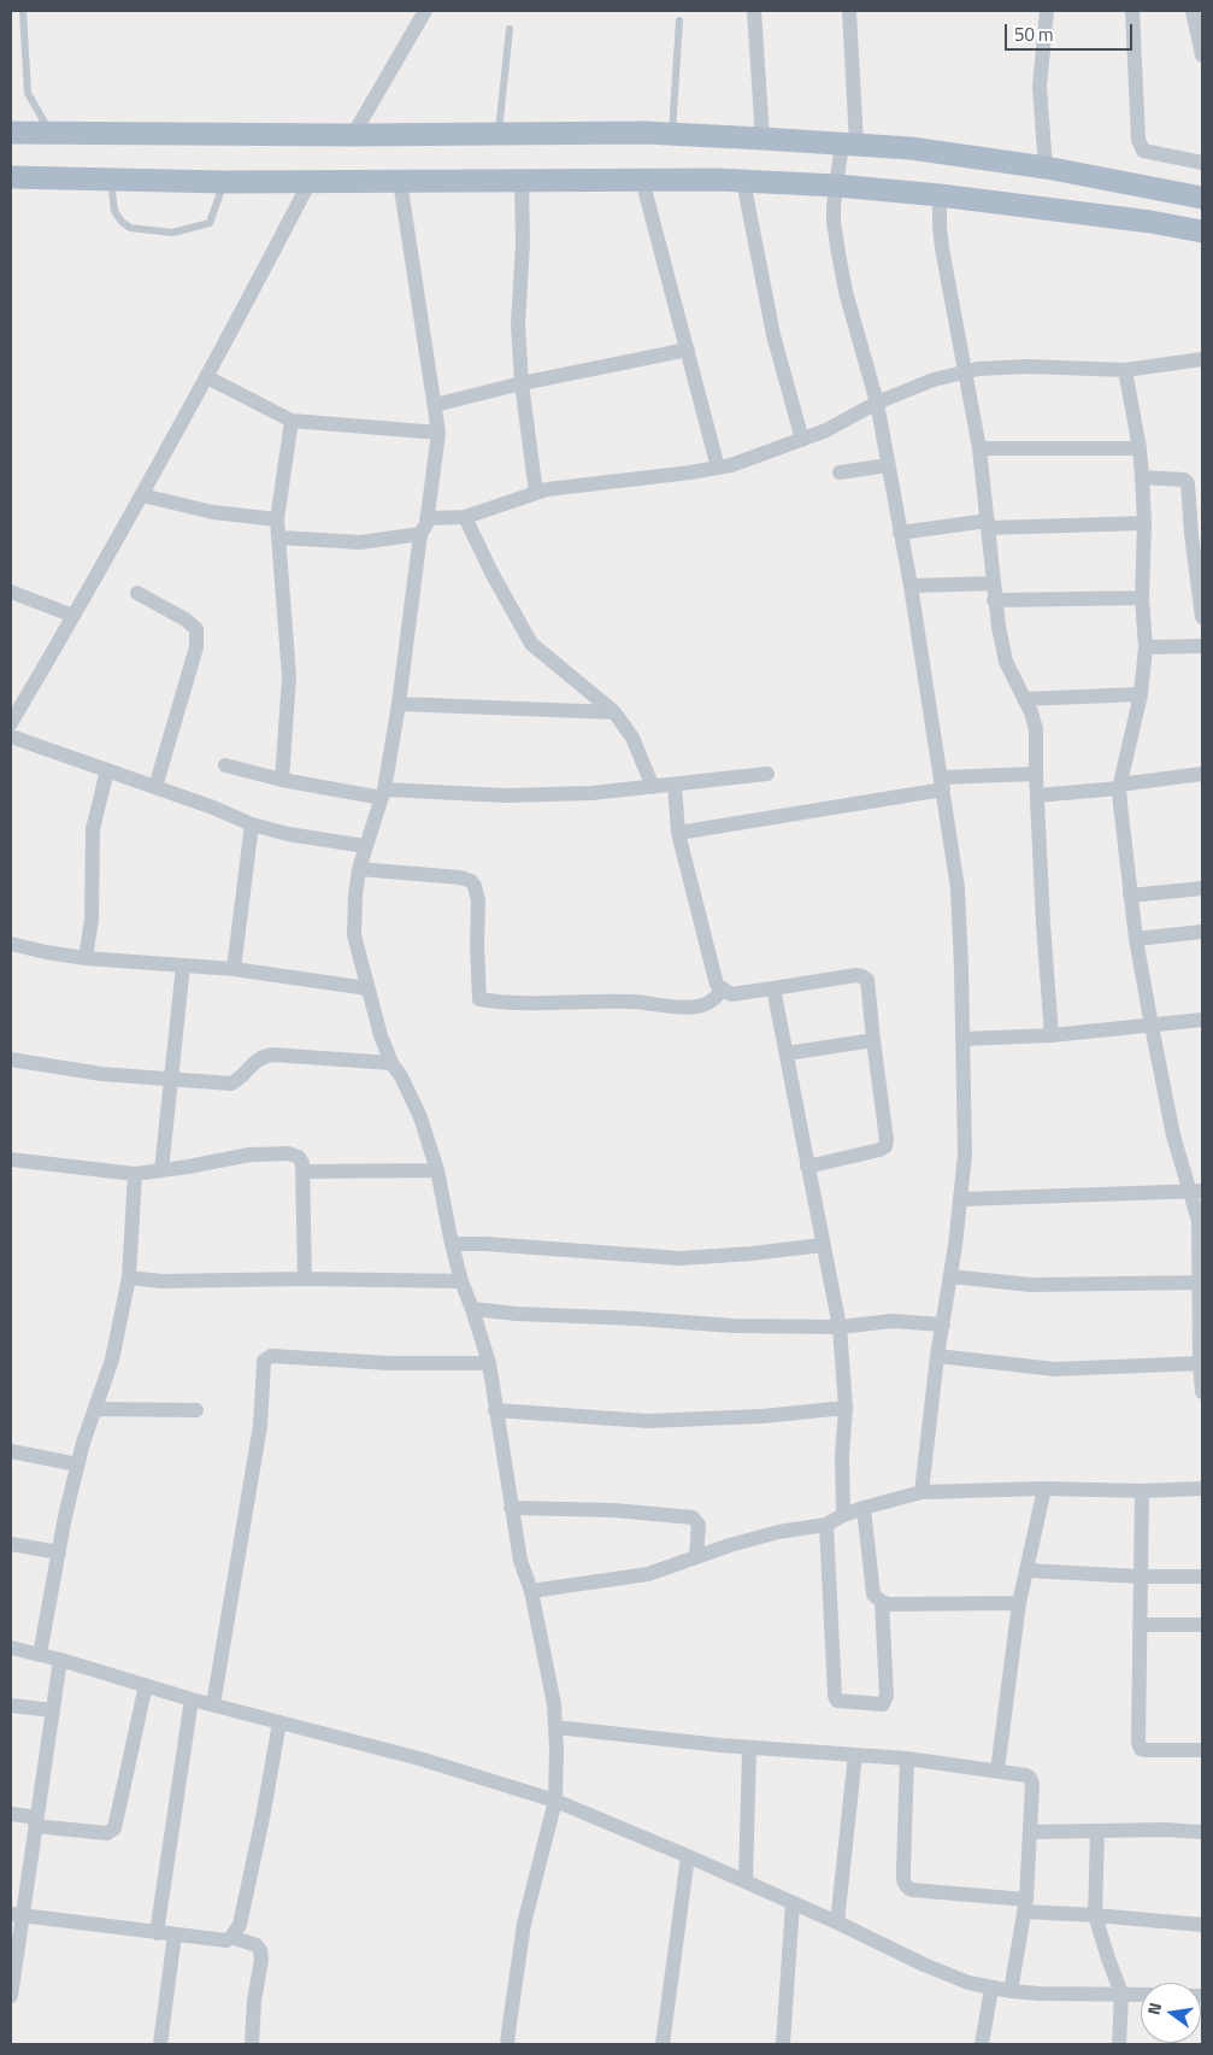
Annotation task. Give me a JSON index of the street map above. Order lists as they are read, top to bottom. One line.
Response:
{"scale_bar":"50 m","north":"left"}
